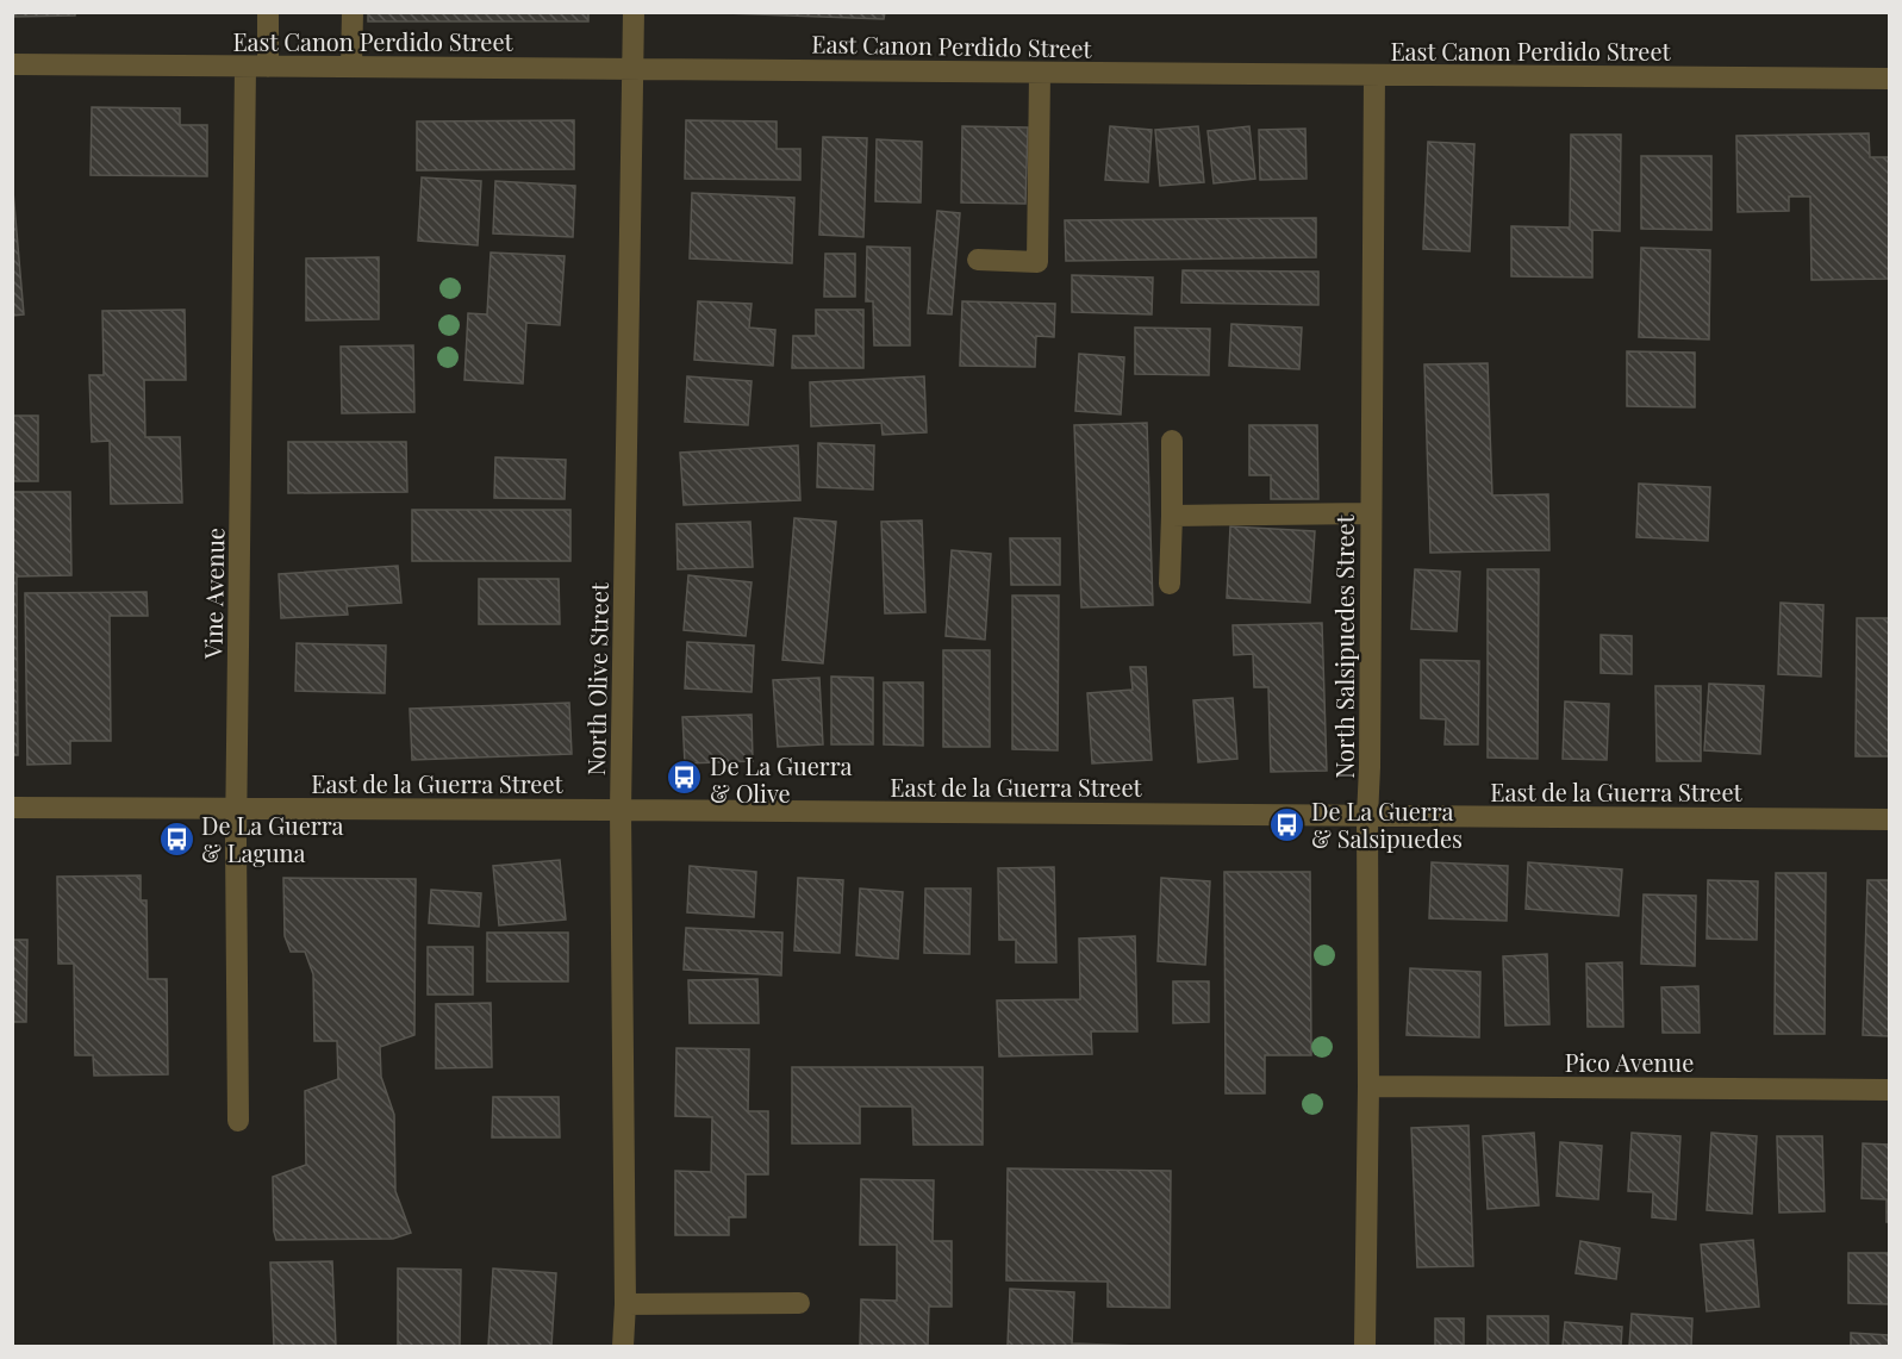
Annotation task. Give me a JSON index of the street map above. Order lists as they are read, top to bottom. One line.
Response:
{"streets":{"street":["East Canon Perdido Street","Vine Avenue","North Salsipuedes Street","North Olive Street","East de la Guerra Street","Pico Avenue"]},"crossings":[["East Canon Perdido Street","Vine Avenue"],["East Canon Perdido Street","North Salsipuedes Street"],["East Canon Perdido Street","North Olive Street"],["Vine Avenue","East de la Guerra Street"],["North Salsipuedes Street","East de la Guerra Street"],["North Salsipuedes Street","Pico Avenue"],["North Olive Street","East de la Guerra Street"]],"places":{"bus stop":["De La Guerra & Olive","De La Guerra & Salsipuedes","De La Guerra & Laguna"]}}
